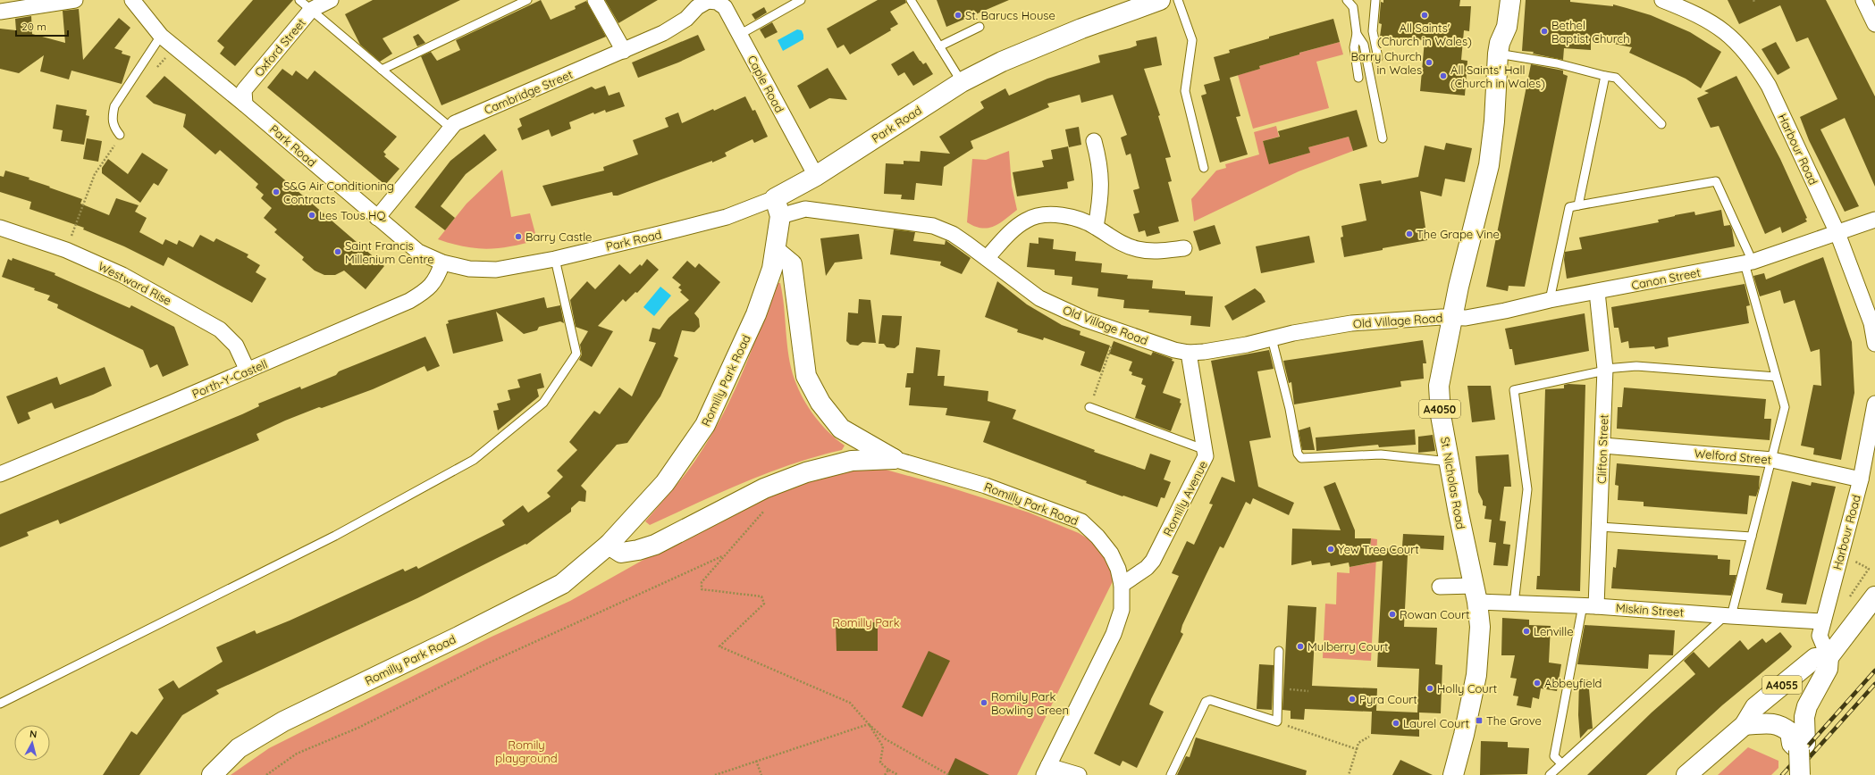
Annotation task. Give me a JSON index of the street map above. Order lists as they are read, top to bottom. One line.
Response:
{"streets":{"street":["Oxford Street","Caple Road","Cambridge Street","Park Road","Harbour Road","Canon Street","Westward Rise","Old Village Road","Porth-Y-Castell","Romilly Park Road","A4050","Clifton Street","Welford Street","St. Nicholas Road","Romilly Avenue","Miskin Street","A4055"]},"crossings":[["Oxford Street","Park Road"],["Caple Road","Cambridge Street"],["Caple Road","Park Road"],["Cambridge Street","Park Road"],["Park Road","Old Village Road"],["Park Road","Porth-Y-Castell"],["Park Road","Romilly Park Road"],["Harbour Road","Canon Street"],["Harbour Road","Welford Street"],["Harbour Road","Miskin Street"],["Harbour Road","A4055"],["Canon Street","Old Village Road"],["Canon Street","Clifton Street"],["Canon Street","St. Nicholas Road"],["Westward Rise","Porth-Y-Castell"],["Old Village Road","Romilly Park Road"],["Old Village Road","St. Nicholas Road"],["Old Village Road","Romilly Avenue"],["Romilly Park Road","Romilly Avenue"],["Clifton Street","Welford Street"],["Clifton Street","Miskin Street"],["St. Nicholas Road","Miskin Street"]],"parks":["Romilly Park","Romily playground"],"places":{"other":["St. Barucs House","All Saints' (Church in Wales)","Bethel Baptist Church","Barry Church in Wales","All Saints' Hall (Church in Wales)","S&G Air Conditioning Contracts","Les Tous HQ","The Grape Vine","Barry Castle","Saint Francis Millenium Centre","Yew Tree Court","Rowan Court","Lenville","Mulberry Court","Abbeyfield","Holly Court","Pyra Court","Romily Park Bowling Green","Laurel Court"],"transit":["The Grove"]},"scale_bar":"20 m","north":"top"}
